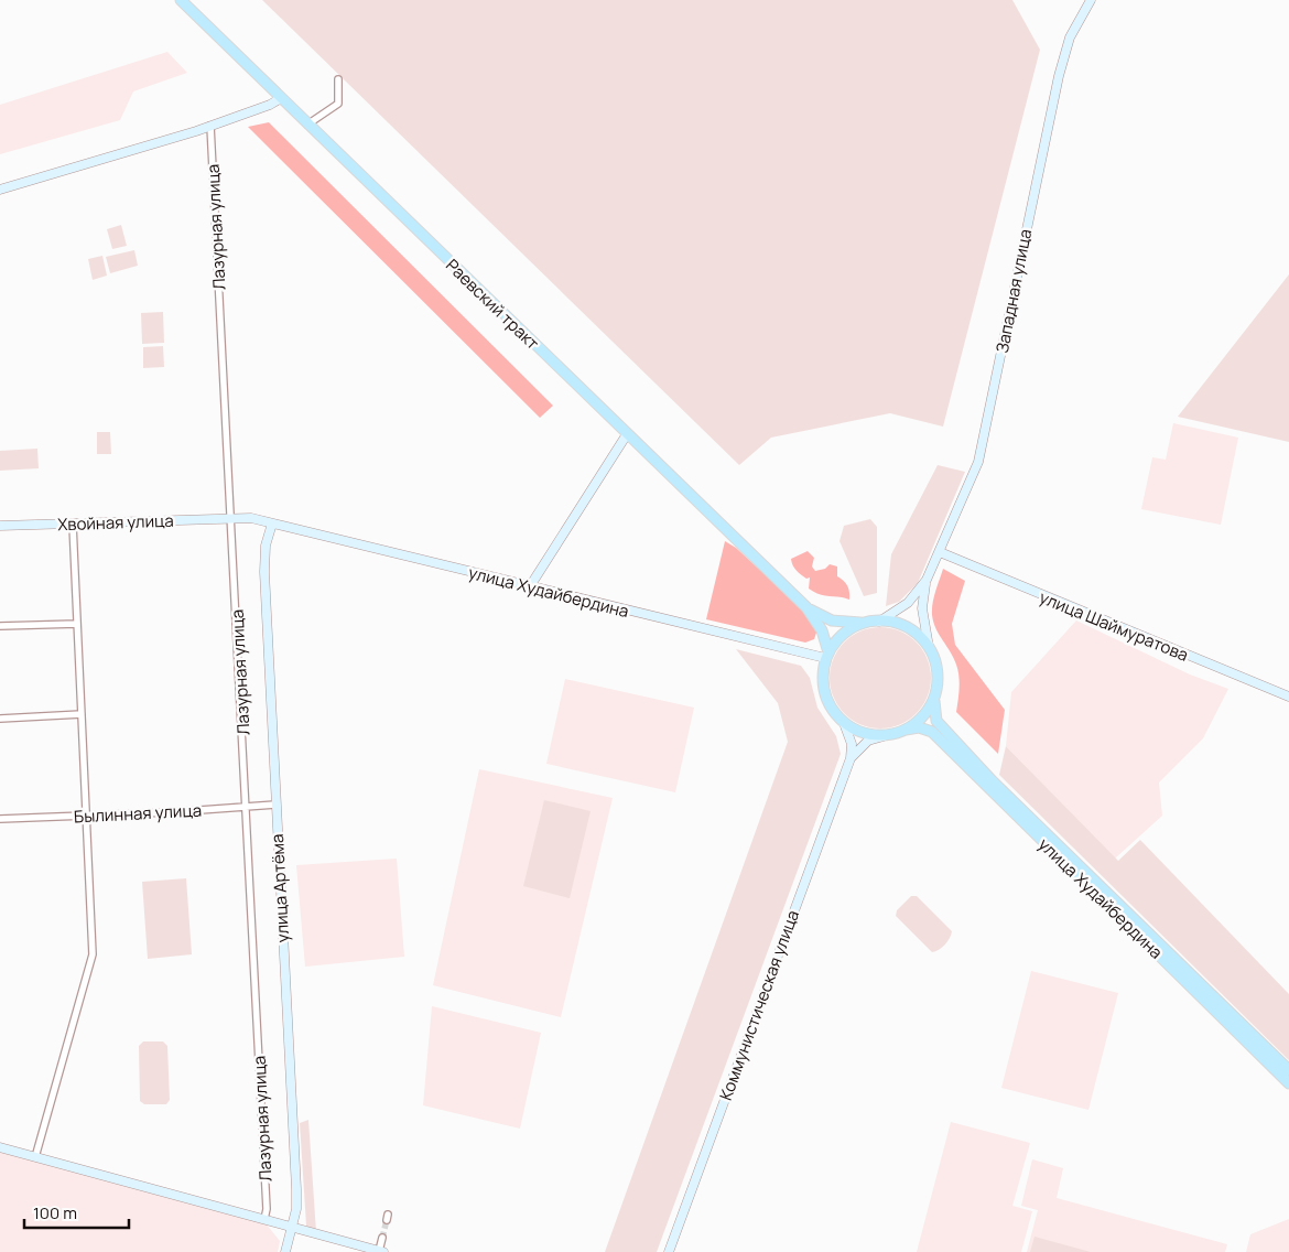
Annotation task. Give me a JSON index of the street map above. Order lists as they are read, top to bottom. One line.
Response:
{"streets":{"main road":["Западная улица","Раевский тракт","Хвойная улица","улица Худайбердина","улица Шаймуратова","улица Артёма","Коммунистическая улица"],"street":["Лазурная улица","Былинная улица"]},"crossings":[["Лазурная улица","Хвойная улица"],["Лазурная улица","Былинная улица"],["Западная улица","Раевский тракт"],["Западная улица","улица Худайбердина"],["Западная улица","улица Шаймуратова"],["Западная улица","Коммунистическая улица"],["Раевский тракт","улица Худайбердина"],["Раевский тракт","Коммунистическая улица"],["Хвойная улица","улица Худайбердина"],["Хвойная улица","улица Артёма"],["улица Худайбердина","улица Артёма"],["улица Худайбердина","Коммунистическая улица"],["Былинная улица","улица Артёма"]],"scale_bar":"100 m"}
